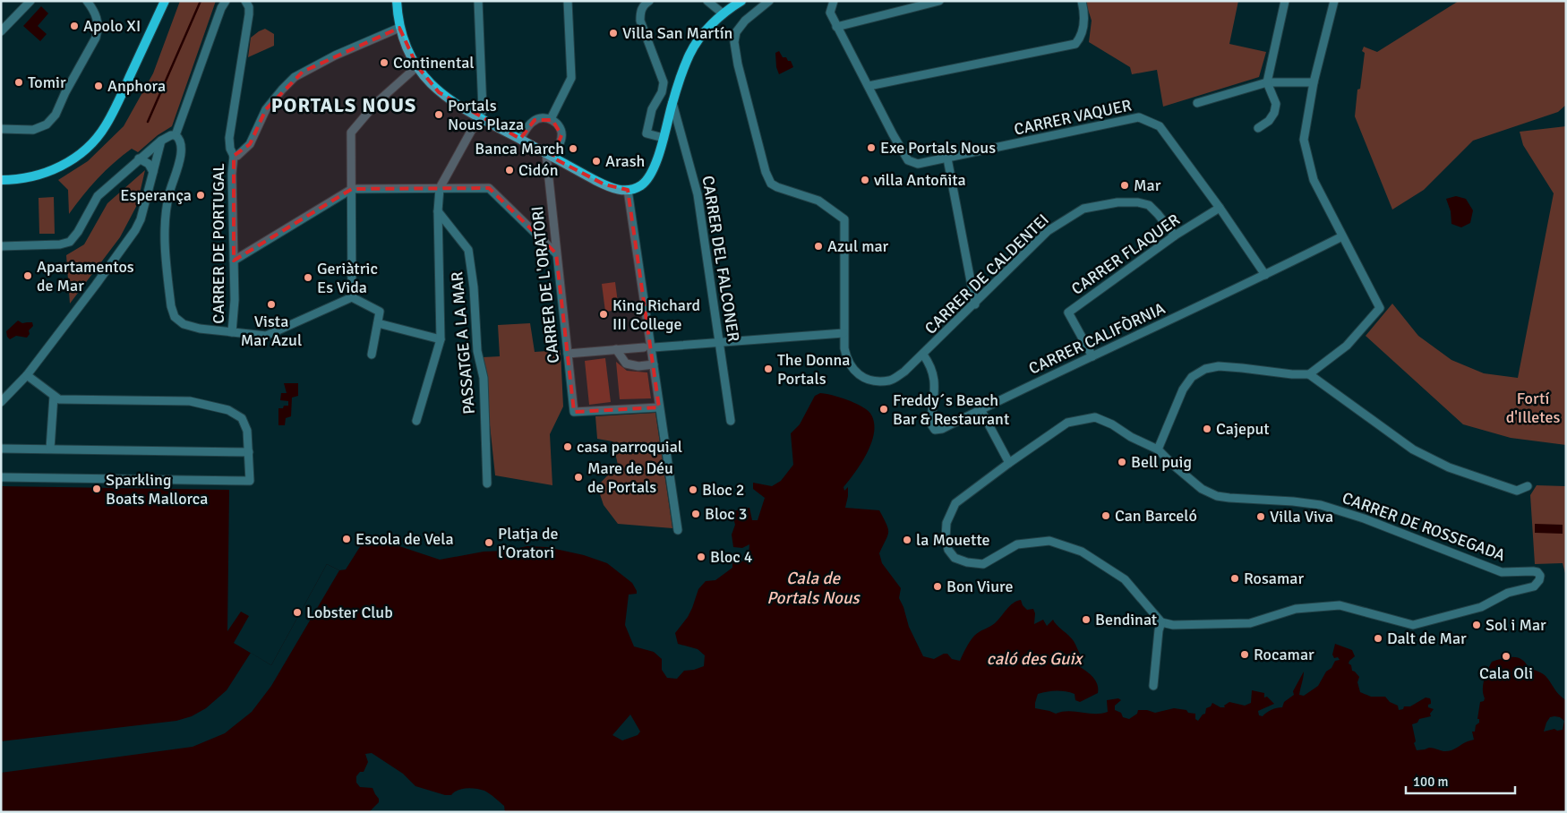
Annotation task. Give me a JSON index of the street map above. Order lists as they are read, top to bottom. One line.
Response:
{"streets":{"street":["CARRER VAQUER","CARRER DE PORTUGAL","CARRER FLAQUER","CARRER DEL FALCONER","CARRER DE CALDENTEI","CARRER DE L'ORATORI","CARRER CALIFÒRNIA","PASSATGE A LA MAR","CARRER DE ROSSEGADA"]},"crossings":[["CARRER VAQUER","CARRER FLAQUER"],["CARRER VAQUER","CARRER CALIFÒRNIA"],["CARRER FLAQUER","CARRER DE CALDENTEI"],["CARRER FLAQUER","CARRER CALIFÒRNIA"],["CARRER DE CALDENTEI","CARRER CALIFÒRNIA"]],"districts":["PORTALS NOUS"],"water":["Cala de Portals Nous","caló des Guix"],"parks":["Fortí d'Illetes"],"places":["Apolo XI","Villa San Martín","Continental","Tomir","Anphora","Portals Nous Plaza","Exe Portals Nous","Banca March","Arash","Cidón","villa Antoñita","Mar","Esperança","Azul mar","Apartamentos de Mar","Geriàtric Es Vida","Vista Mar Azul","King Richard III College","The Donna Portals","Freddy´s Beach Bar & Restaurant","Cajeput","casa parroquial","Bell puig","Mare de Déu de Portals","Sparkling Boats Mallorca","Bloc 2","Bloc 3","Can Barceló","Villa Viva","Escola de Vela","la Mouette","Platja de l'Oratori","Bloc 4","Rosamar","Bon Viure","Lobster Club","Bendinat","Sol i Mar","Dalt de Mar","Rocamar","Cala Oli"],"scale_bar":"100 m"}
